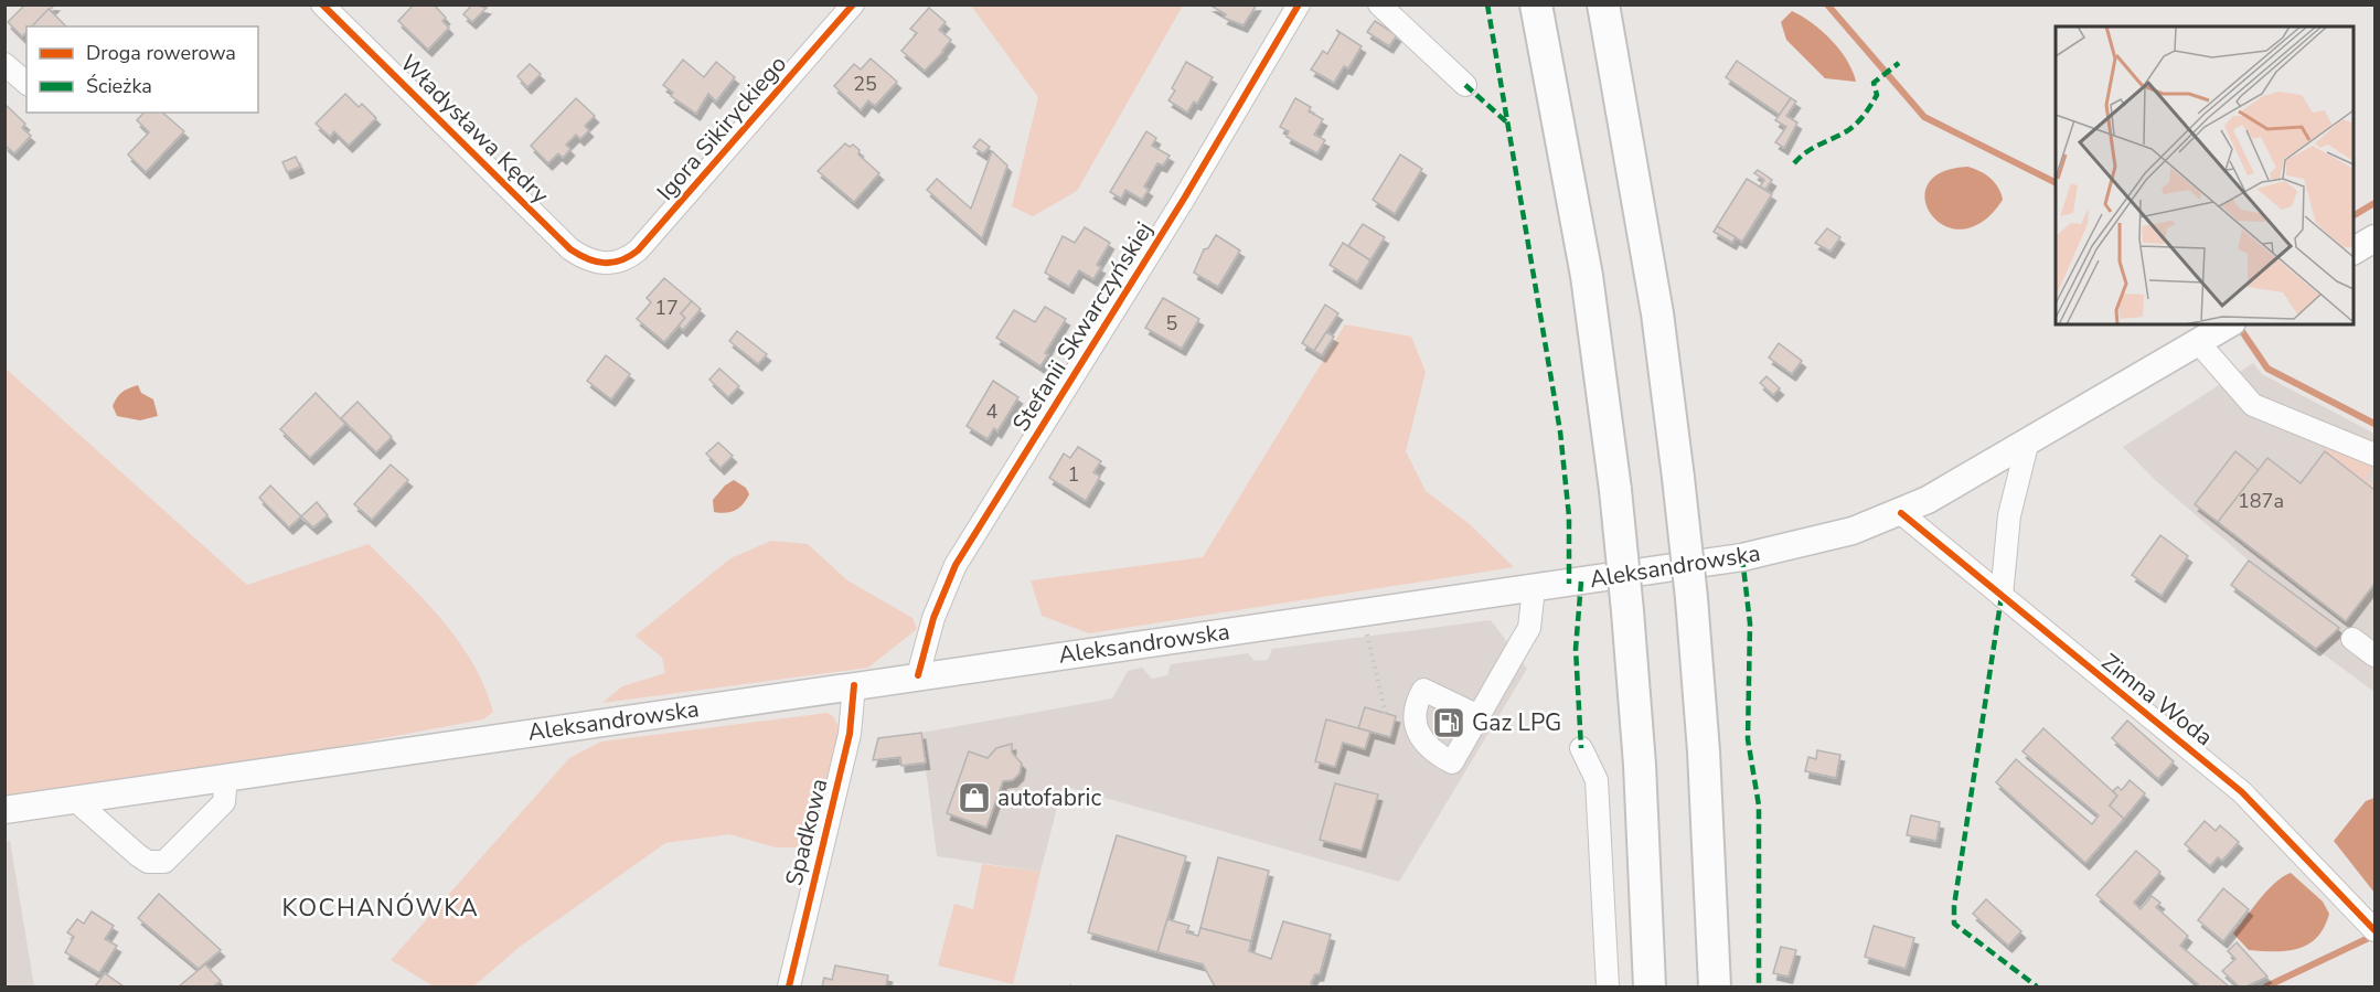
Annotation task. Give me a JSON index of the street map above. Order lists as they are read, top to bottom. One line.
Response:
{"streets":{"main road":["Aleksandrowska"],"street":["Igora Sikiryckiego","Władysława Kędry","Stefanii Skwarczyńskiej","Zimna Woda","Spadkowa"]},"crossings":[["Igora Sikiryckiego","Władysława Kędry"],["Stefanii Skwarczyńskiej","Aleksandrowska"],["Aleksandrowska","Zimna Woda"],["Aleksandrowska","Spadkowa"]],"districts":["KOCHANÓWKA"],"places":{"fuel station":["Gaz LPG"],"shop":["autofabric"]},"house_numbers":["25","17","5","4","1","187a"],"legend":["Droga rowerowa","Ścieżka"]}
